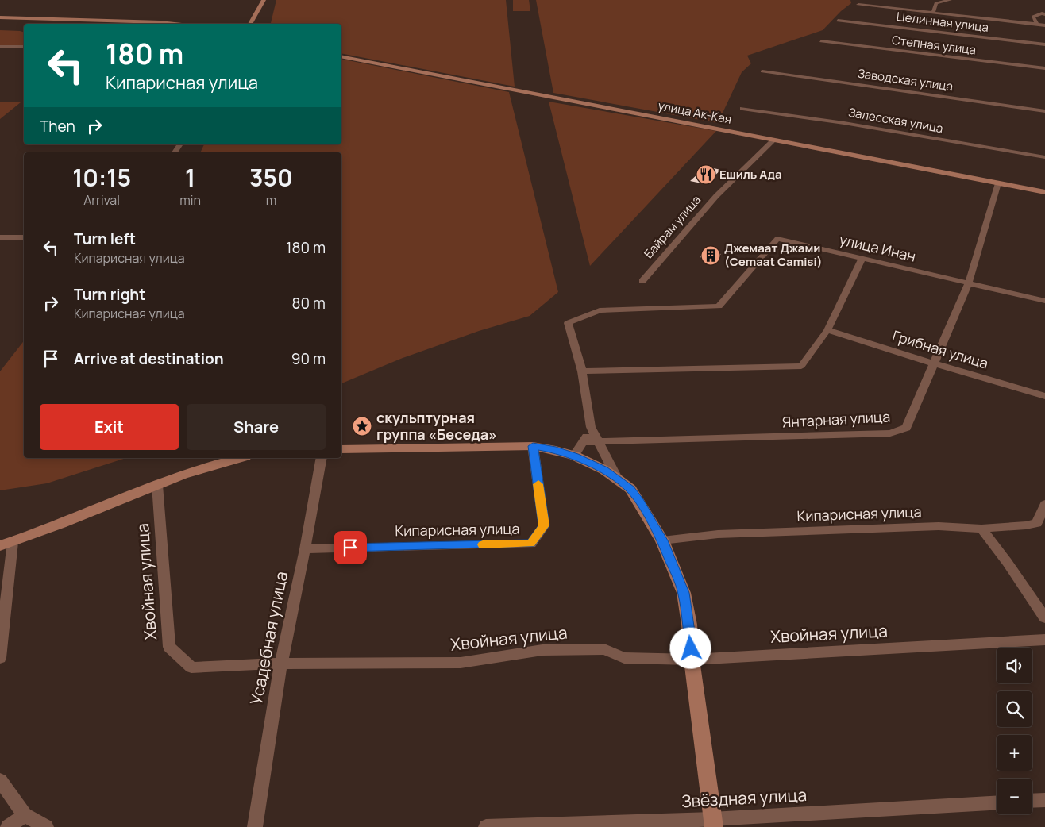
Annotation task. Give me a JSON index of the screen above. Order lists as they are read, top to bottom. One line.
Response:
{"streets":{"main road":["улица Ак-Кая"],"street":["Целинная улица","Степная улица","Заводская улица","Залесская улица","Байрам улица","улица Инан","Грибная улица","Янтарная улица","Кипарисная улица","Хвойная улица","Усадебная улица","Звёздная улица"]},"crossings":[["улица Ак-Кая","Байрам улица"],["улица Ак-Кая","Янтарная улица"],["улица Инан","Янтарная улица"],["Грибная улица","Янтарная улица"],["Кипарисная улица","Усадебная улица"],["Хвойная улица","Усадебная улица"]],"places":{"restaurant":["Ешиль Ада"],"building":["Джемаат Джами (Cemaat Camisi)"],"place":["скульптурная группа «Беседа»"]},"page":{"turn":["180 m","Кипарисная улица"],"then":"Then","eta":["10:15","Arrival","1","min","350","m"],"list":[{"name":"Turn left","note":"Кипарисная улица","value":"180 m"},{"name":"Turn right","note":"Кипарисная улица","value":"80 m"},{"name":"Arrive at destination","value":"90 m"}],"buttons":["Exit","Share"],"map_buttons":["+","−"]}}
